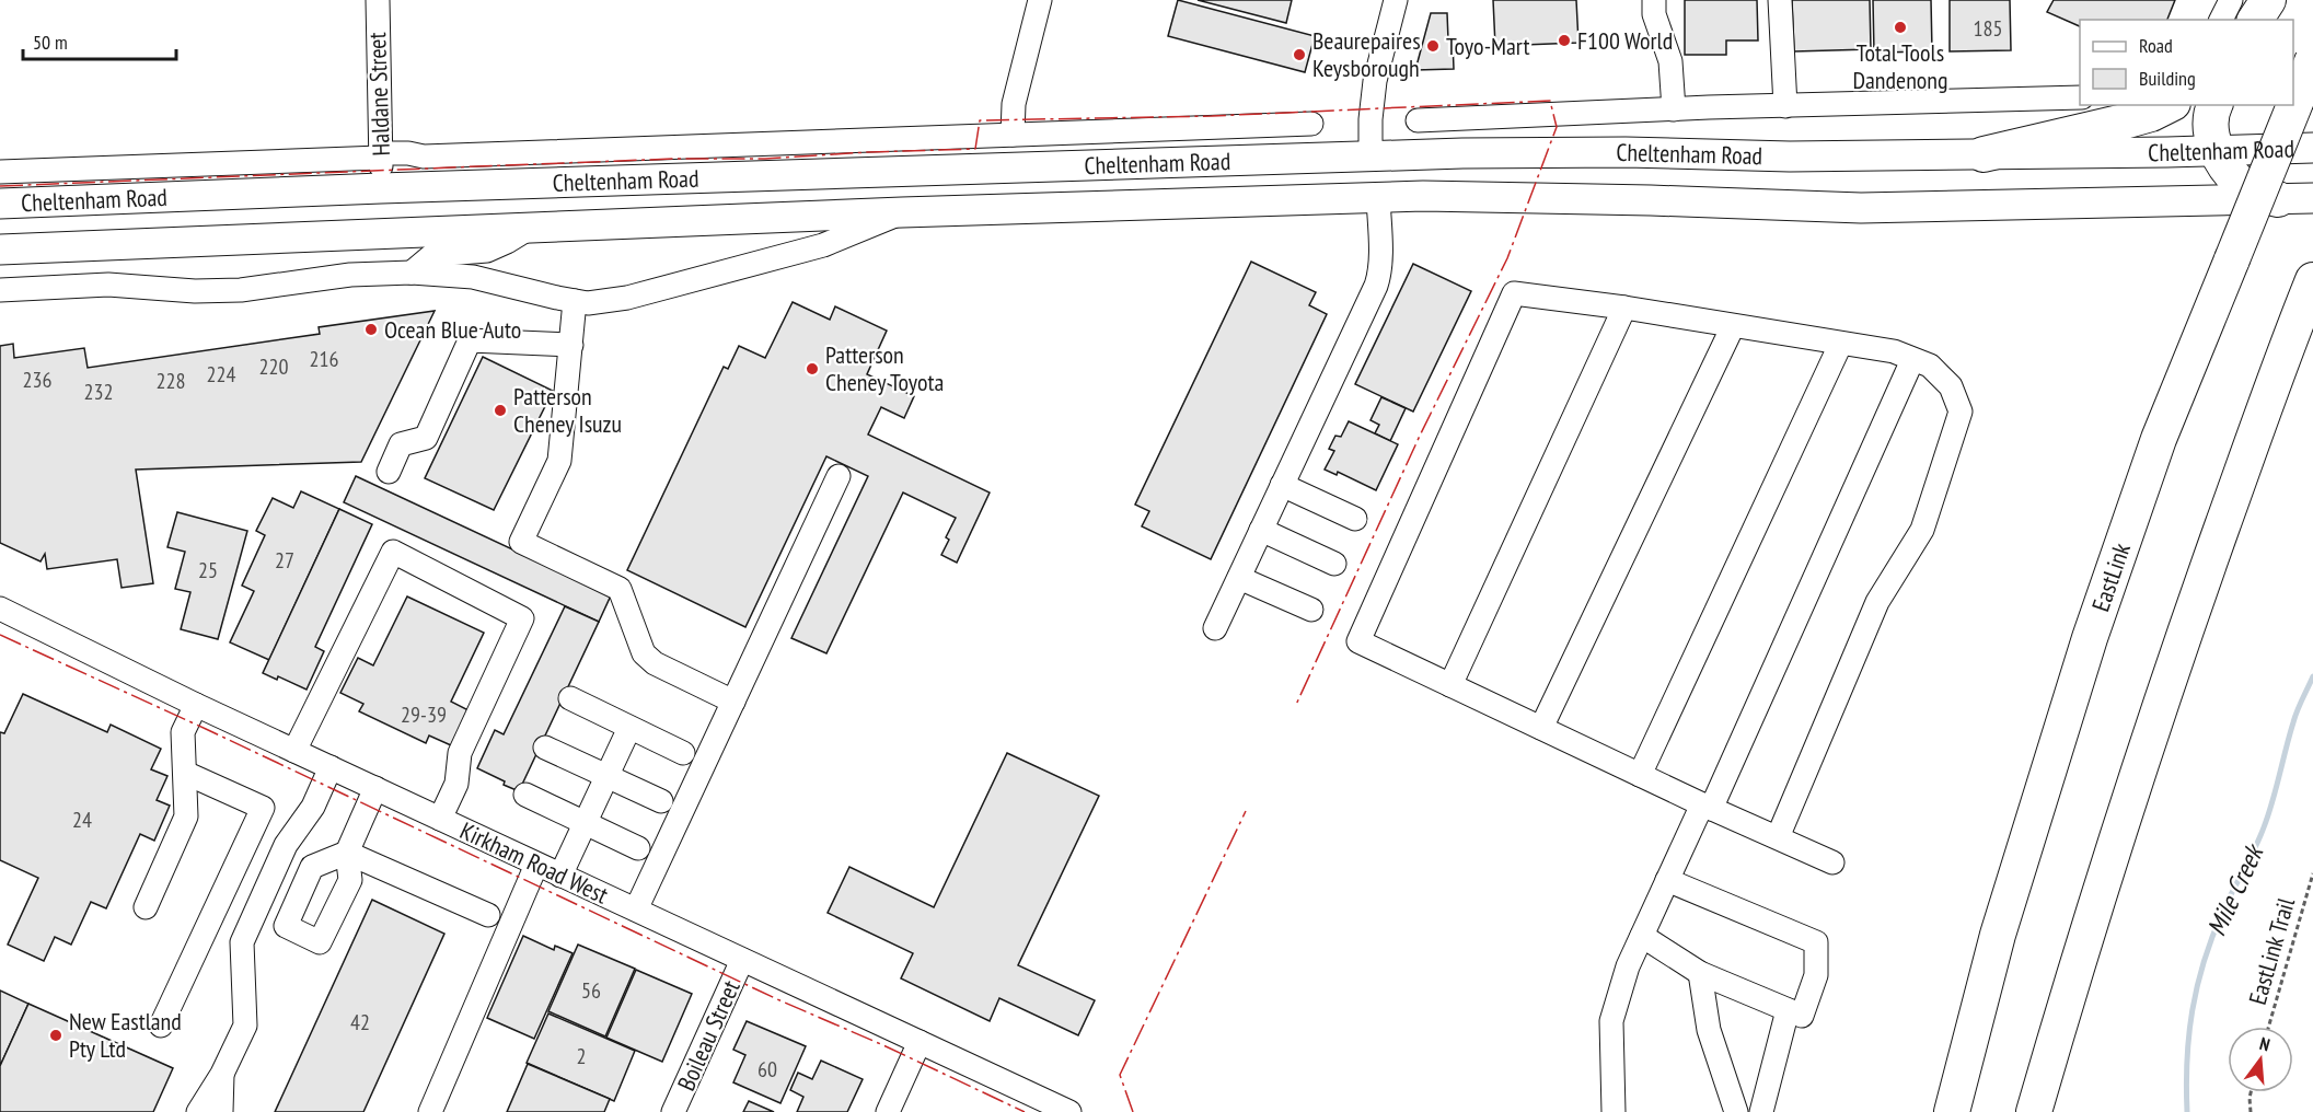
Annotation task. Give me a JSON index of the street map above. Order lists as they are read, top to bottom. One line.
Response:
{"streets":{"highway":["EastLink"],"main road":["Cheltenham Road"],"street":["Haldane Street","Kirkham Road West","Boileau Street"],"path":["EastLink Trail"]},"crossings":[["Haldane Street","Cheltenham Road"],["Kirkham Road West","Boileau Street"]],"water":["Mile Creek"],"places":["Total Tools Dandenong","F100 World","Toyo-Mart","Beaurepaires Keysborough","Ocean Blue Auto","Patterson Cheney Toyota","Patterson Cheney Isuzu","New Eastland Pty Ltd"],"house_numbers":["185","216","220","224","236","228","232","27","25","29-39","24","56","42","2","60"],"legend":["Road","Building"],"scale_bar":"50 m","north":"top"}
